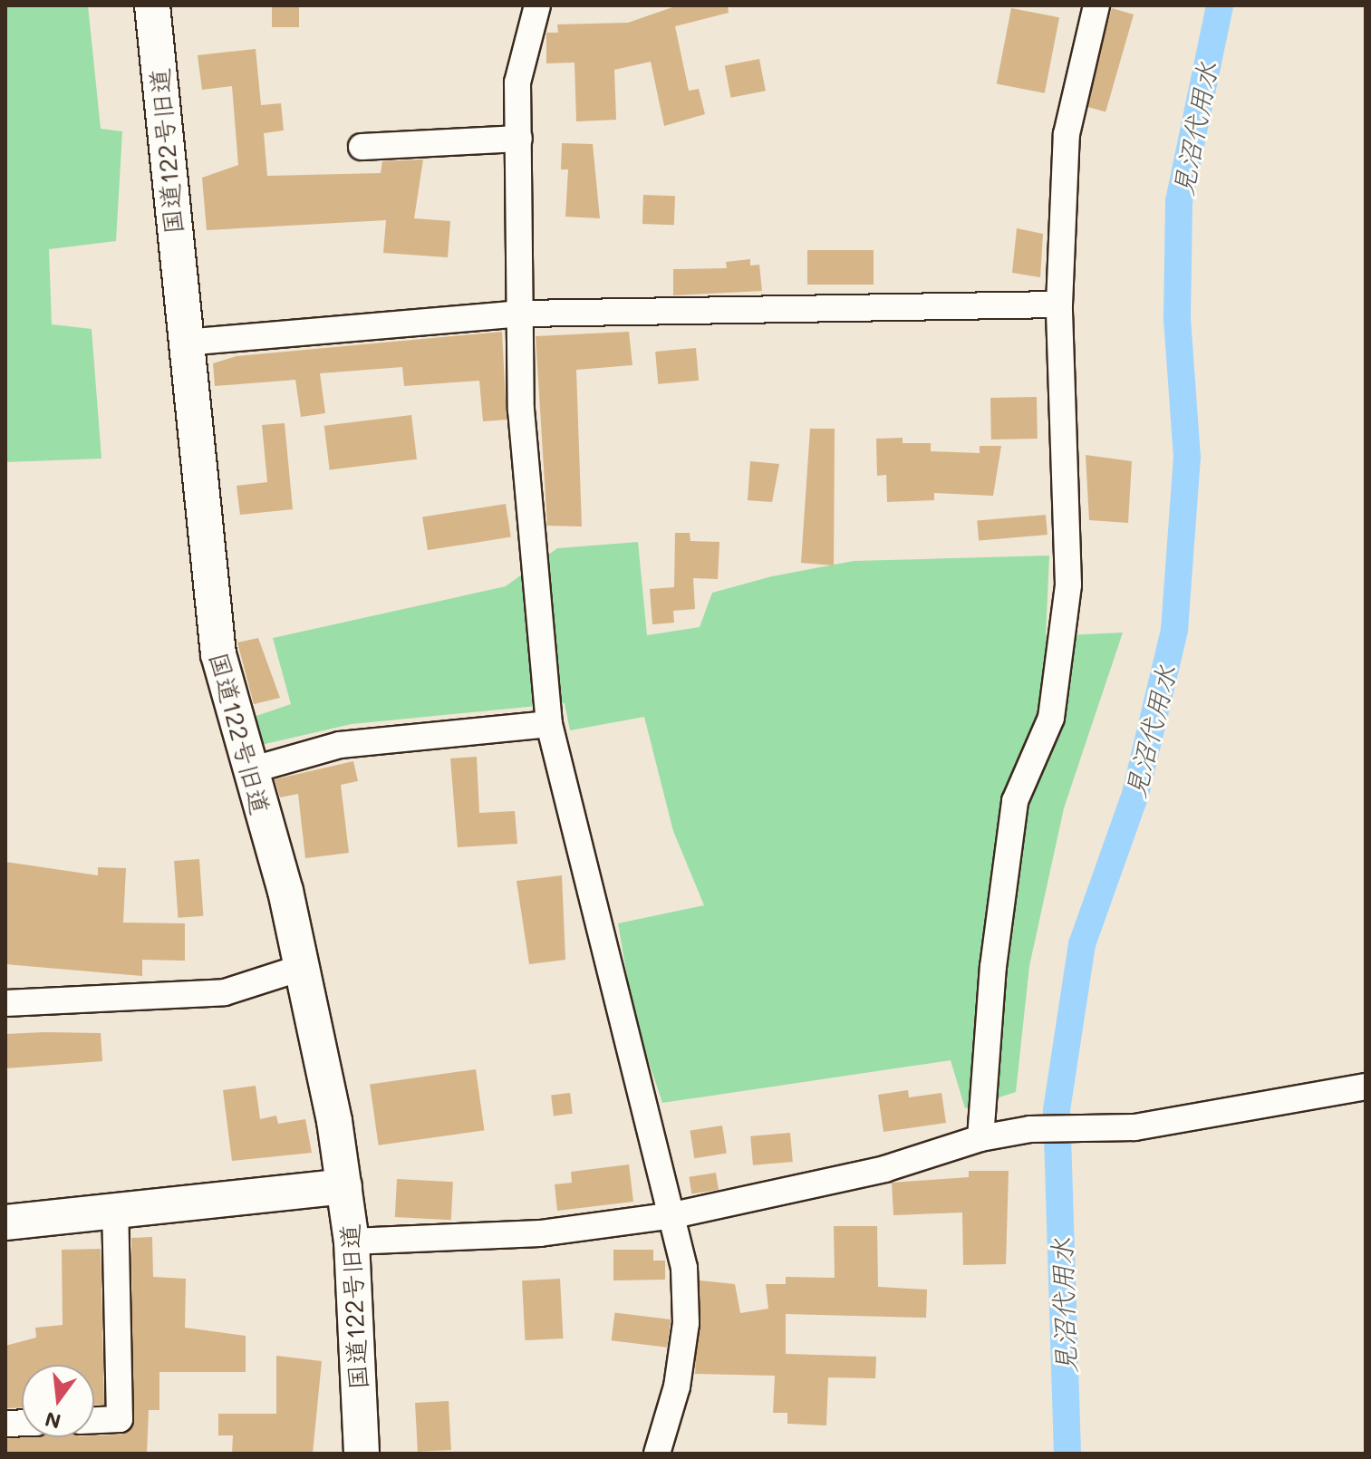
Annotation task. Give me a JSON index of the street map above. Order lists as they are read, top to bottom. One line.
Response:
{"streets":{"street":["国道122号旧道"]},"water":["見沼代用水"],"north":"bottom"}
